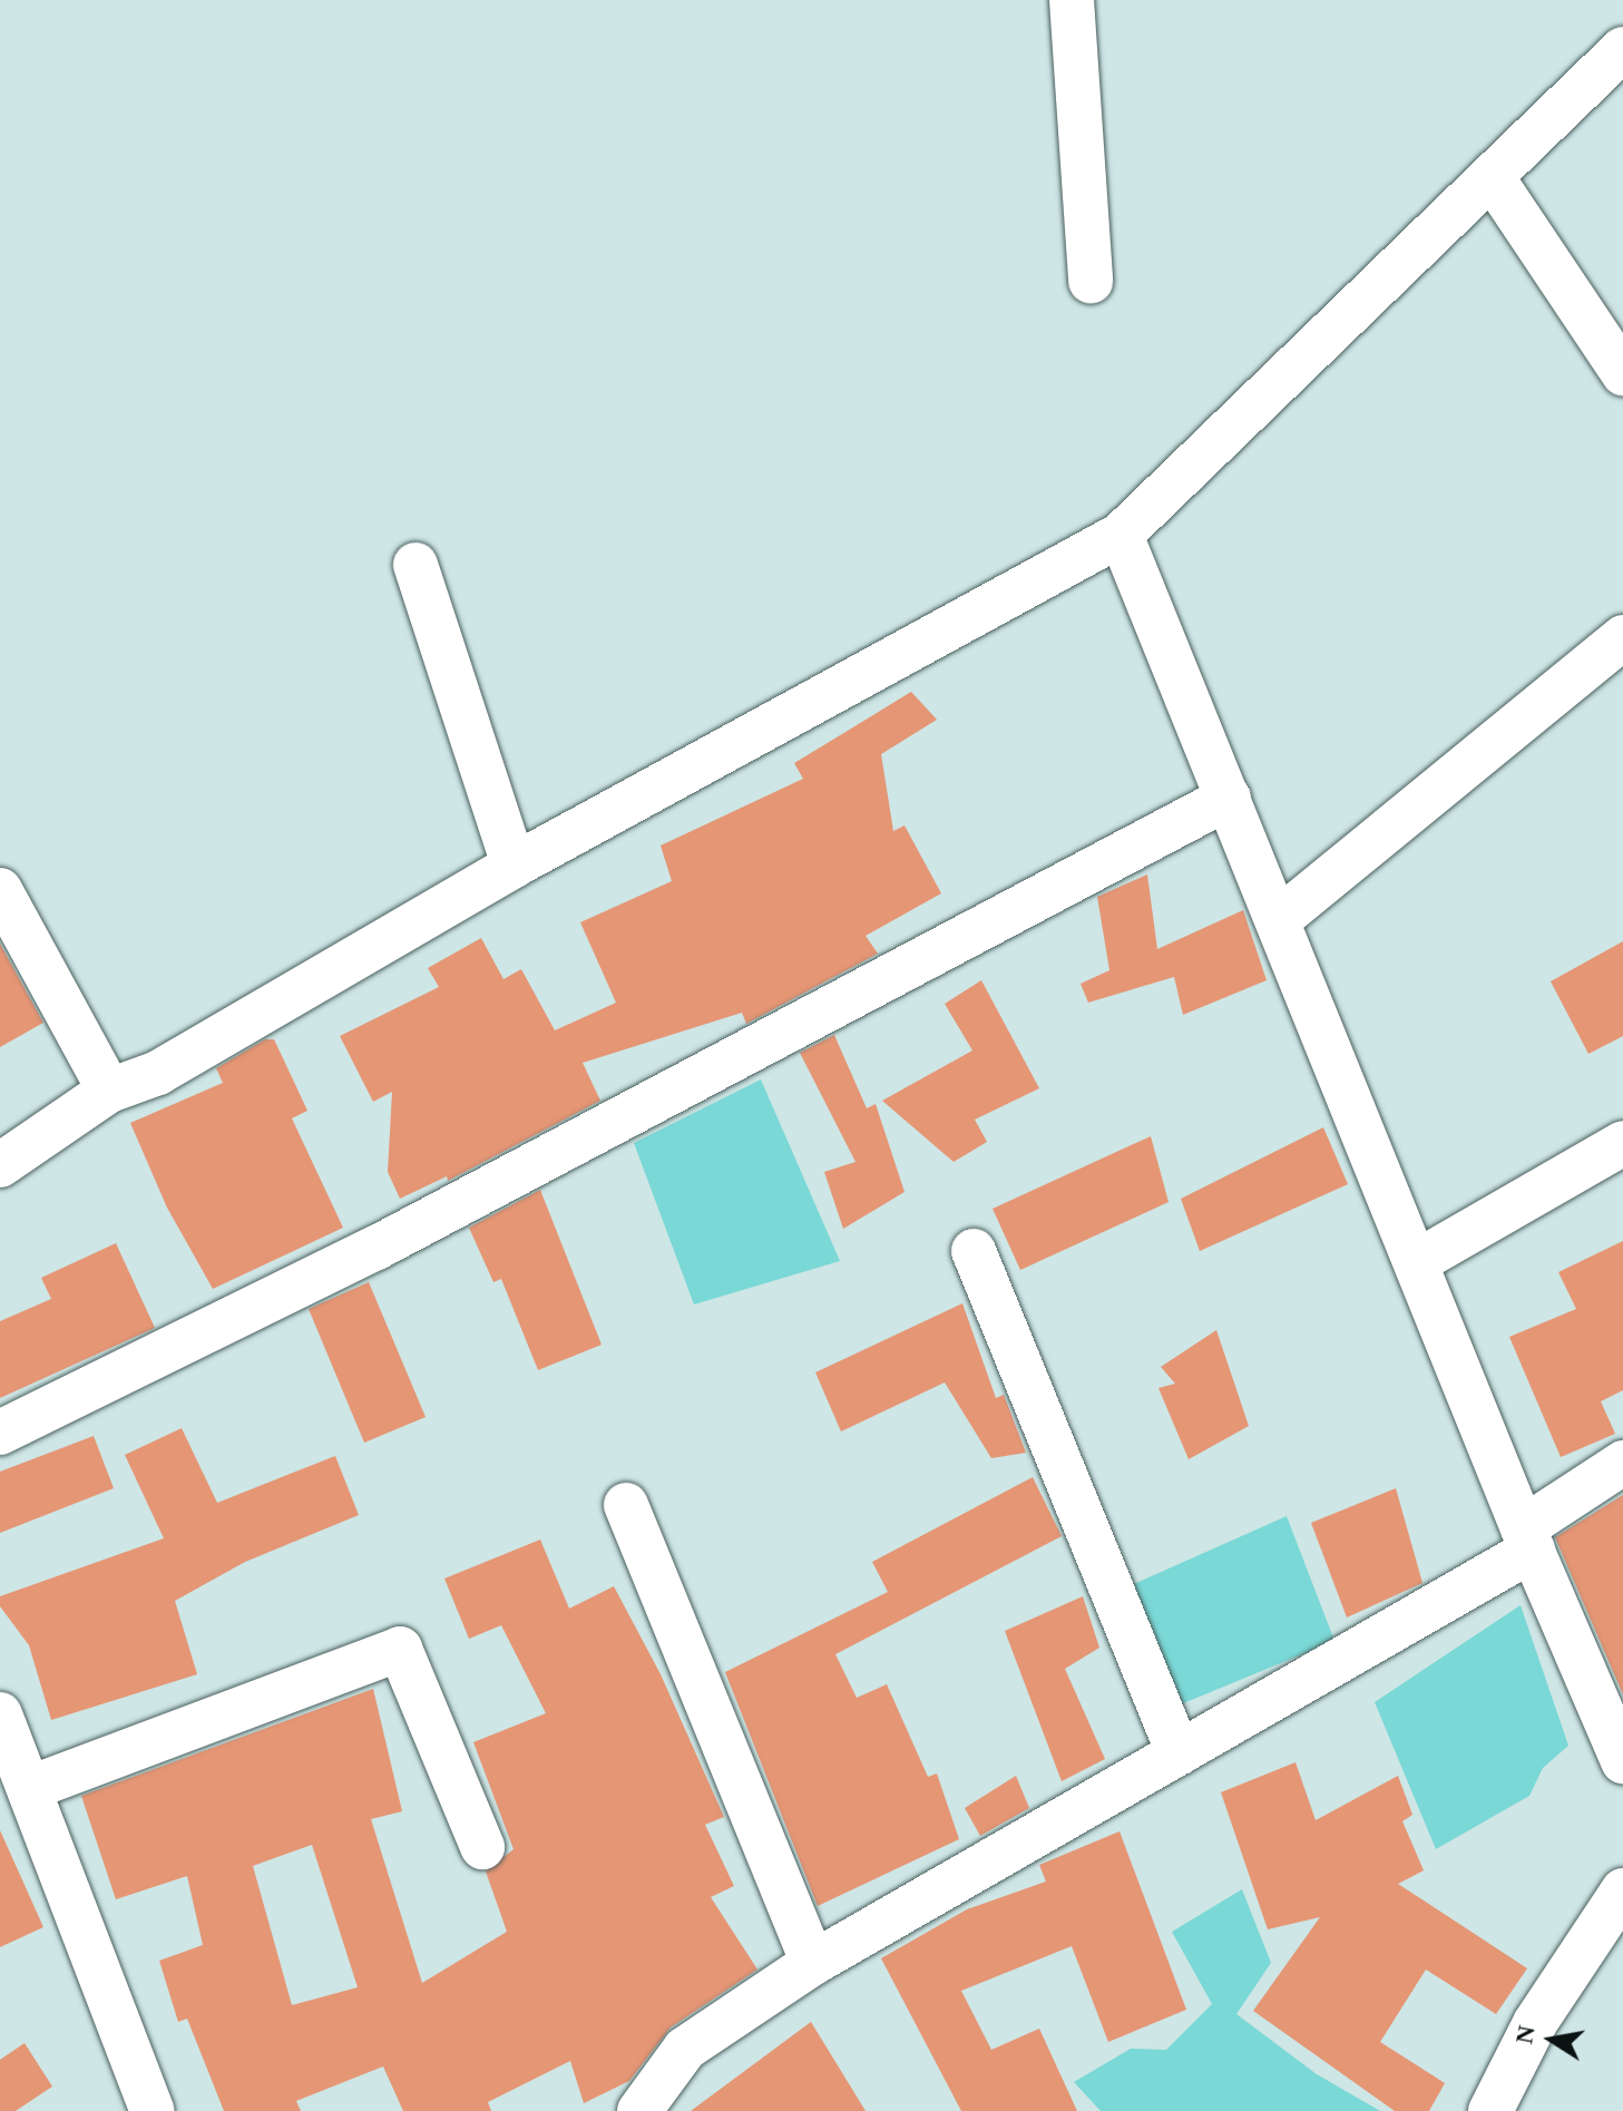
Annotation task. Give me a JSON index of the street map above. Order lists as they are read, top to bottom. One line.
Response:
{"north":"left"}
